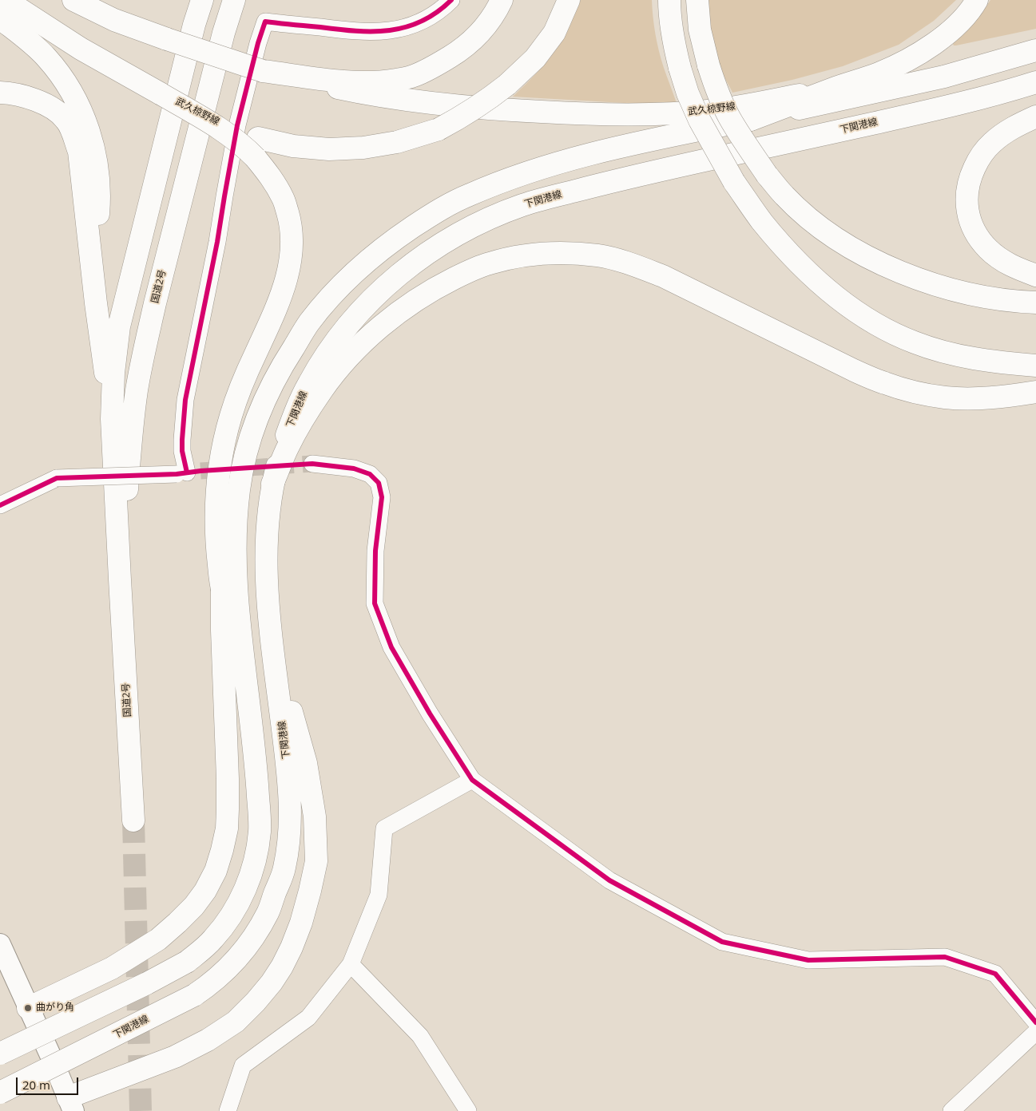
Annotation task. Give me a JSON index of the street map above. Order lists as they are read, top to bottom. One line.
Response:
{"streets":{"main road":["武久椋野線","下関港線","国道2号"]},"places":["曲がり角"],"scale_bar":"20 m"}
